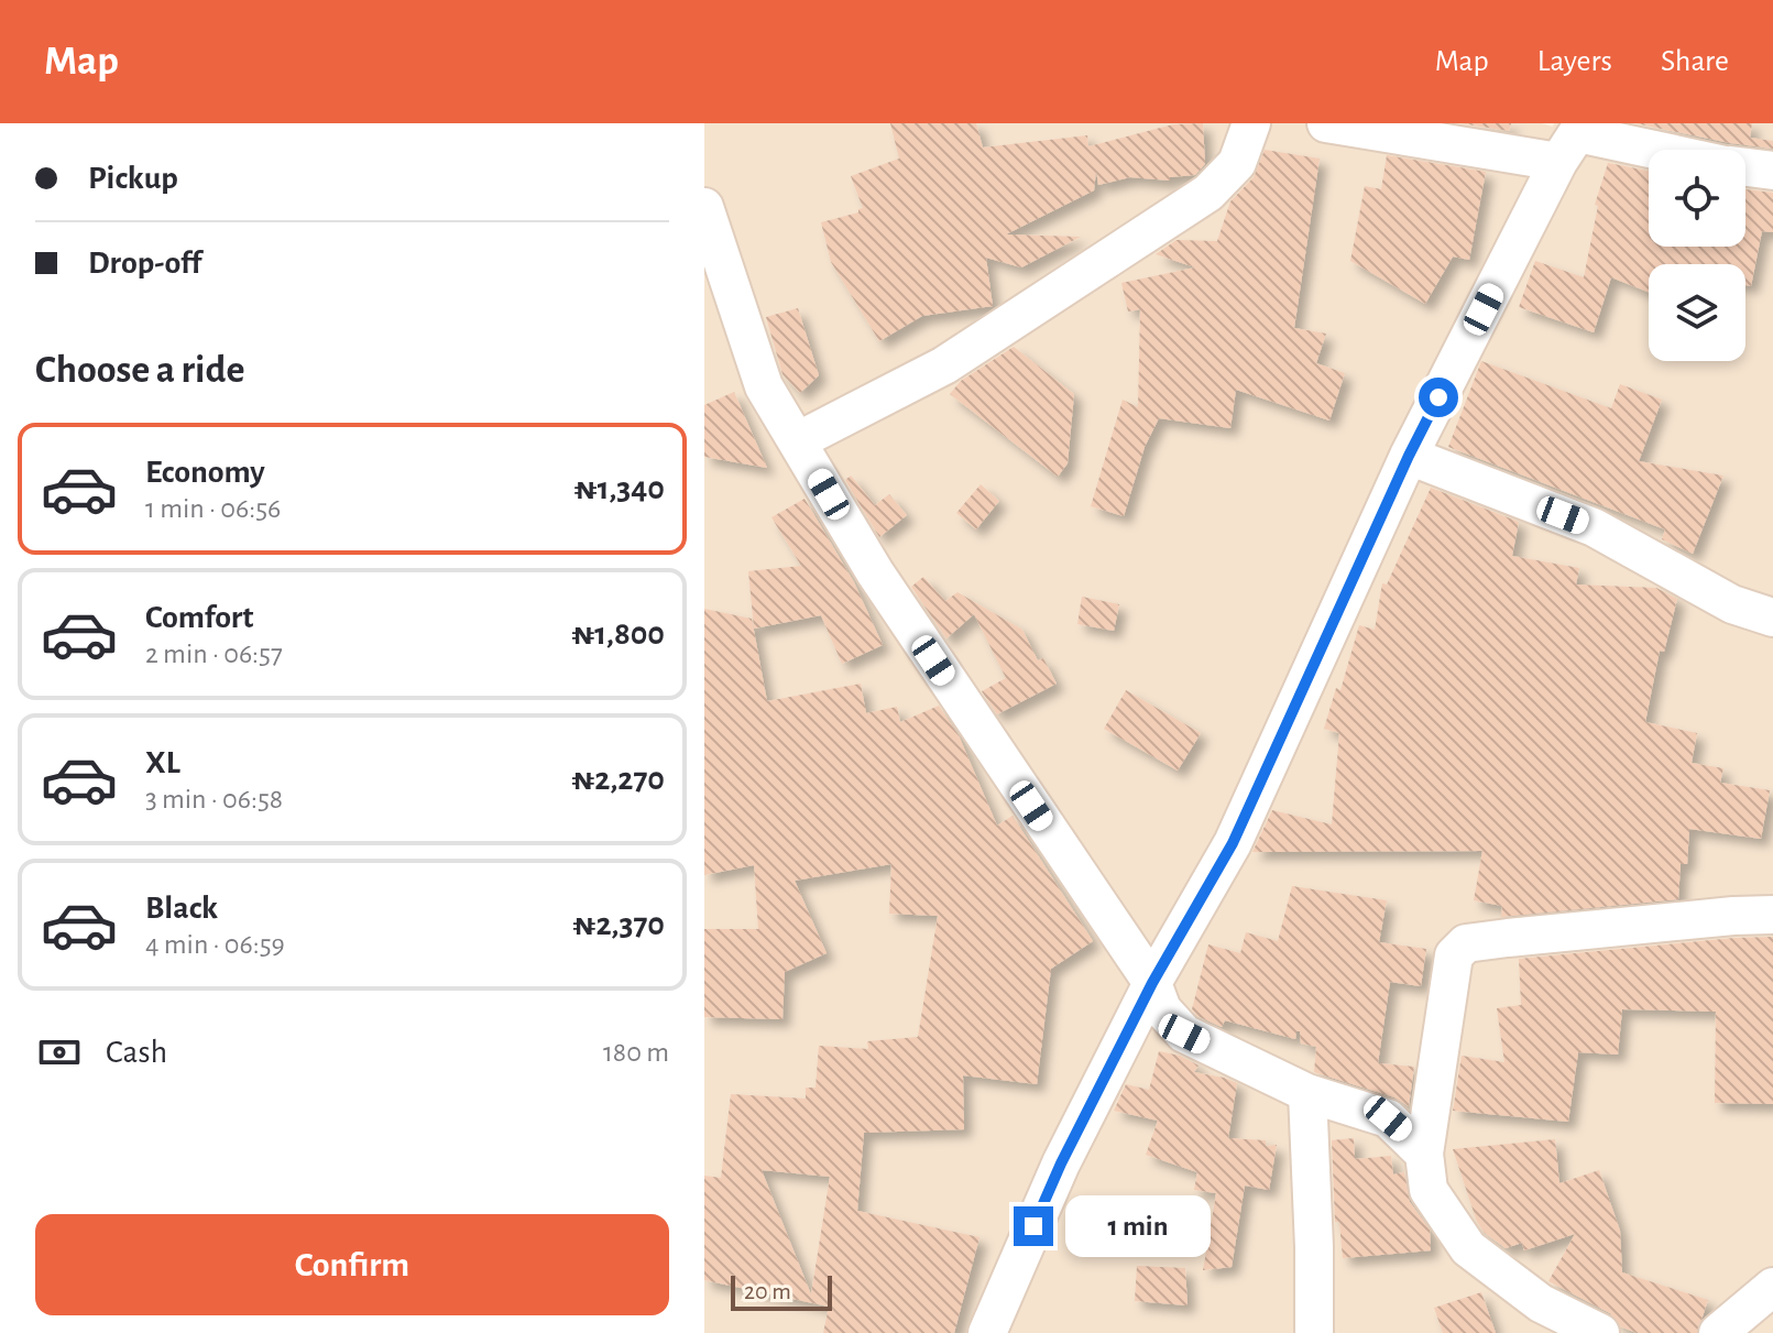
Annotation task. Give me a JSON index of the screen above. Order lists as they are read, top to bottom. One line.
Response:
{"scale_bar":"20 m","page":{"header":"Map","nav":["Map","Layers","Share"],"banner":["Pickup","Drop-off"],"heading":"Choose a ride","list":[{"name":"Economy","note":"1 min · 06:56","value":"₦1,340"},{"name":"Comfort","note":"2 min · 06:57","value":"₦1,800"},{"name":"XL","note":"3 min · 06:58","value":"₦2,270"},{"name":"Black","note":"4 min · 06:59","value":"₦2,370"}],"pay":["Cash","180 m"],"bubble":"1 min","buttons":"Confirm","scale":"20 m"}}
